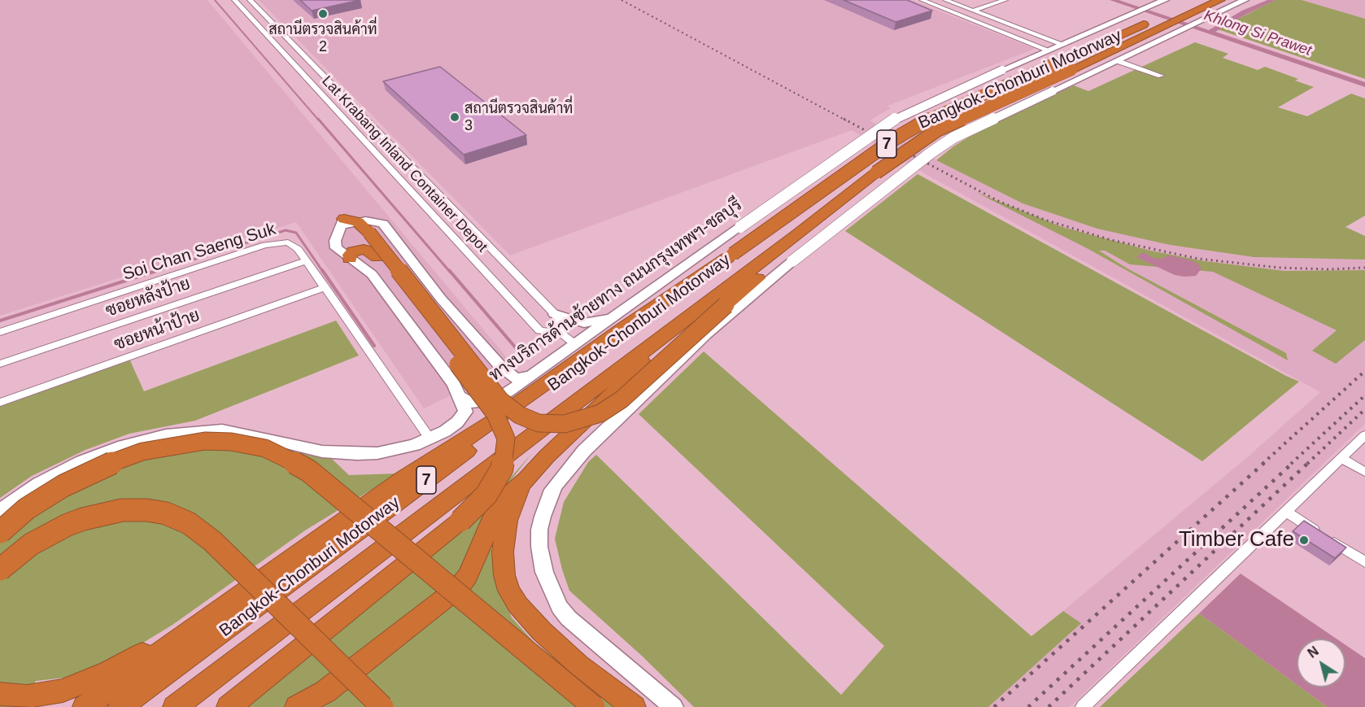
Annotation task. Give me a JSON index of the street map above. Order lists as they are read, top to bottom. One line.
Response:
{"streets":{"highway":["Bangkok-Chonburi Motorway","7"],"main road":["ทางบริการด้านซ้ายทาง ถนนกรุงเทพฯ-ชลบุรี"],"street":["Lat Krabang Inland Container Depot","Soi Chan Saeng Suk","ซอยหลังป้าย","ซอยหน้าป้าย"]},"crossings":[["Soi Chan Saeng Suk","ซอยหลังป้าย"],["Soi Chan Saeng Suk","ซอยหน้าป้าย"]],"water":["Khlong Si Prawet"],"places":["สถานีตรวจสินค้าที่ 2","สถานีตรวจสินค้าที่ 3","Timber Cafe"],"north":"top left"}
